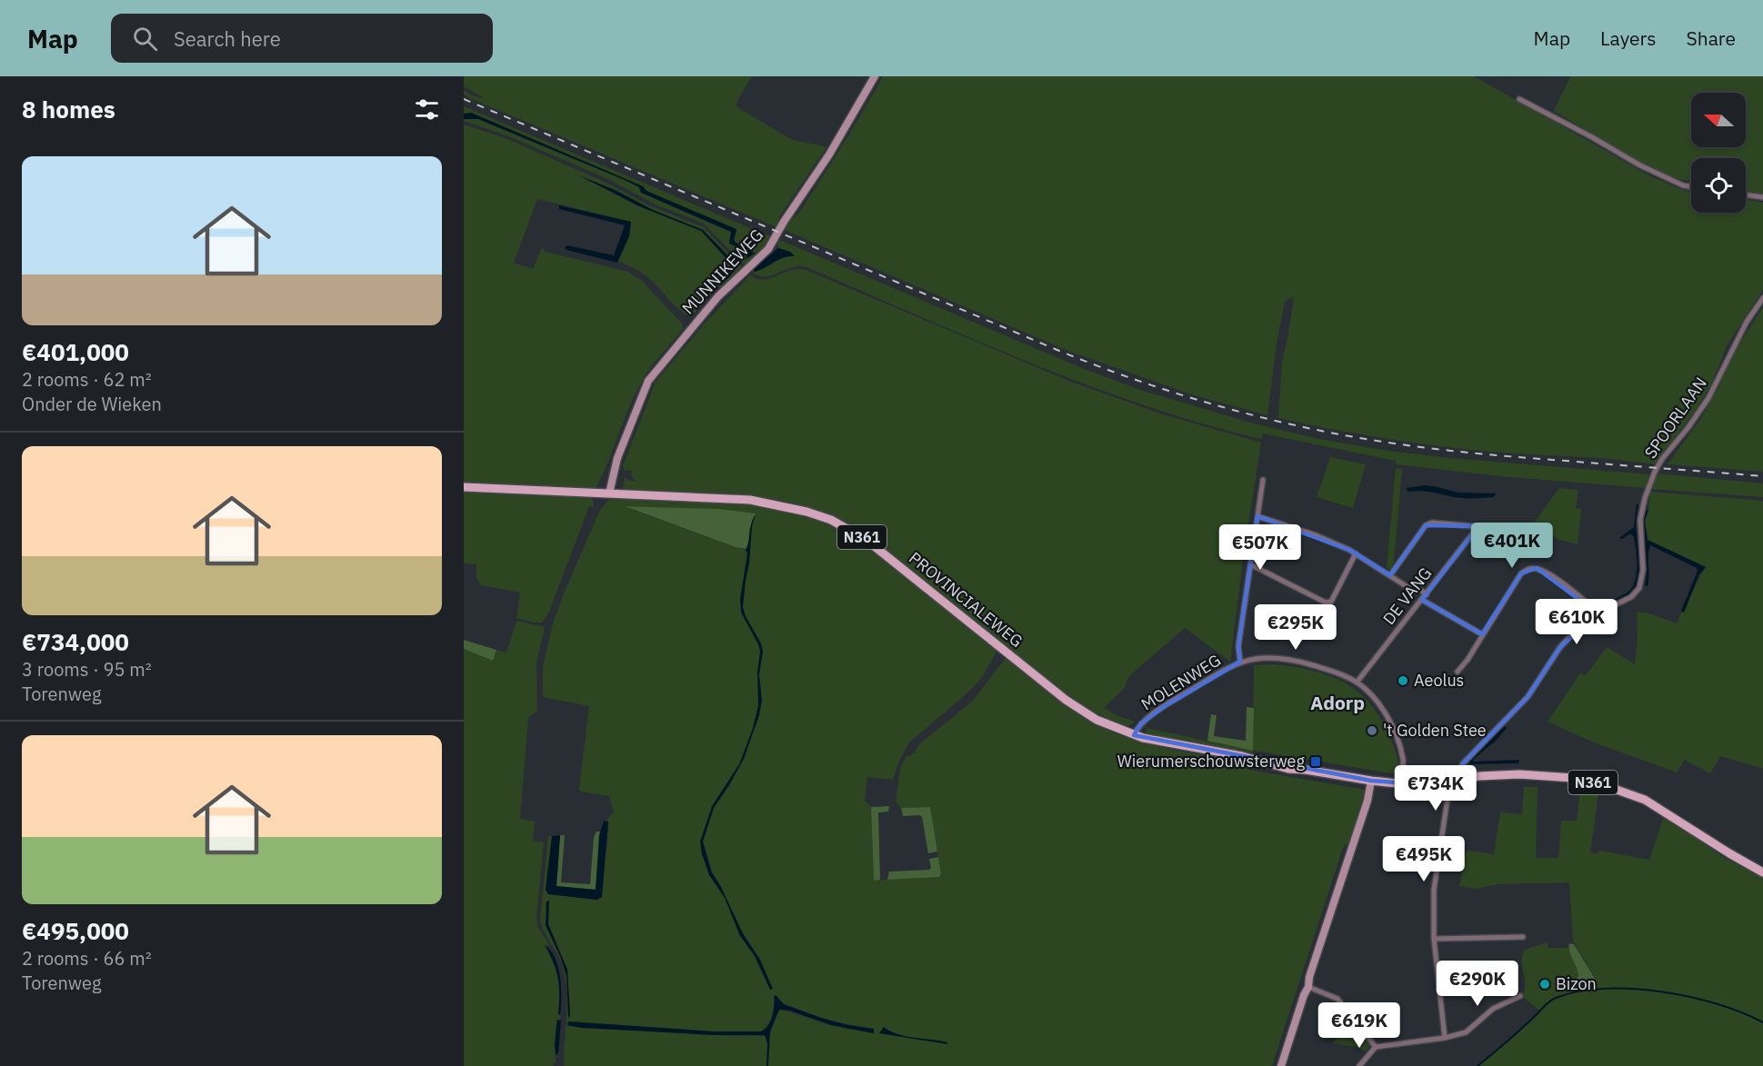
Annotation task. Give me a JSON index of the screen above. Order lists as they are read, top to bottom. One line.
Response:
{"streets":{"main road":["N361","PROVINCIALEWEG"],"street":["MUNNIKEWEG","SPOORLAAN","DE VANG","MOLENWEG"]},"crossings":[["MUNNIKEWEG","PROVINCIALEWEG"],["SPOORLAAN","PROVINCIALEWEG"],["DE VANG","MOLENWEG"],["PROVINCIALEWEG","MOLENWEG"]],"districts":["Adorp"],"places":{"other":["Aeolus","'t Golden Stee","Bizon"],"transit":["Wierumerschouwsterweg"]},"north":"left","page":{"header":"Map","search":"Search here","nav":["Map","Layers","Share"],"heading":"8 homes","list":[{"name":"€401,000","note":"2 rooms · 62 m² · Onder de Wieken"},{"name":"€734,000","note":"3 rooms · 95 m² · Torenweg"},{"name":"€495,000","note":"2 rooms · 66 m² · Torenweg"}],"price":["€401K","€507K","€610K","€295K","€734K","€495K","€290K","€619K"]}}
